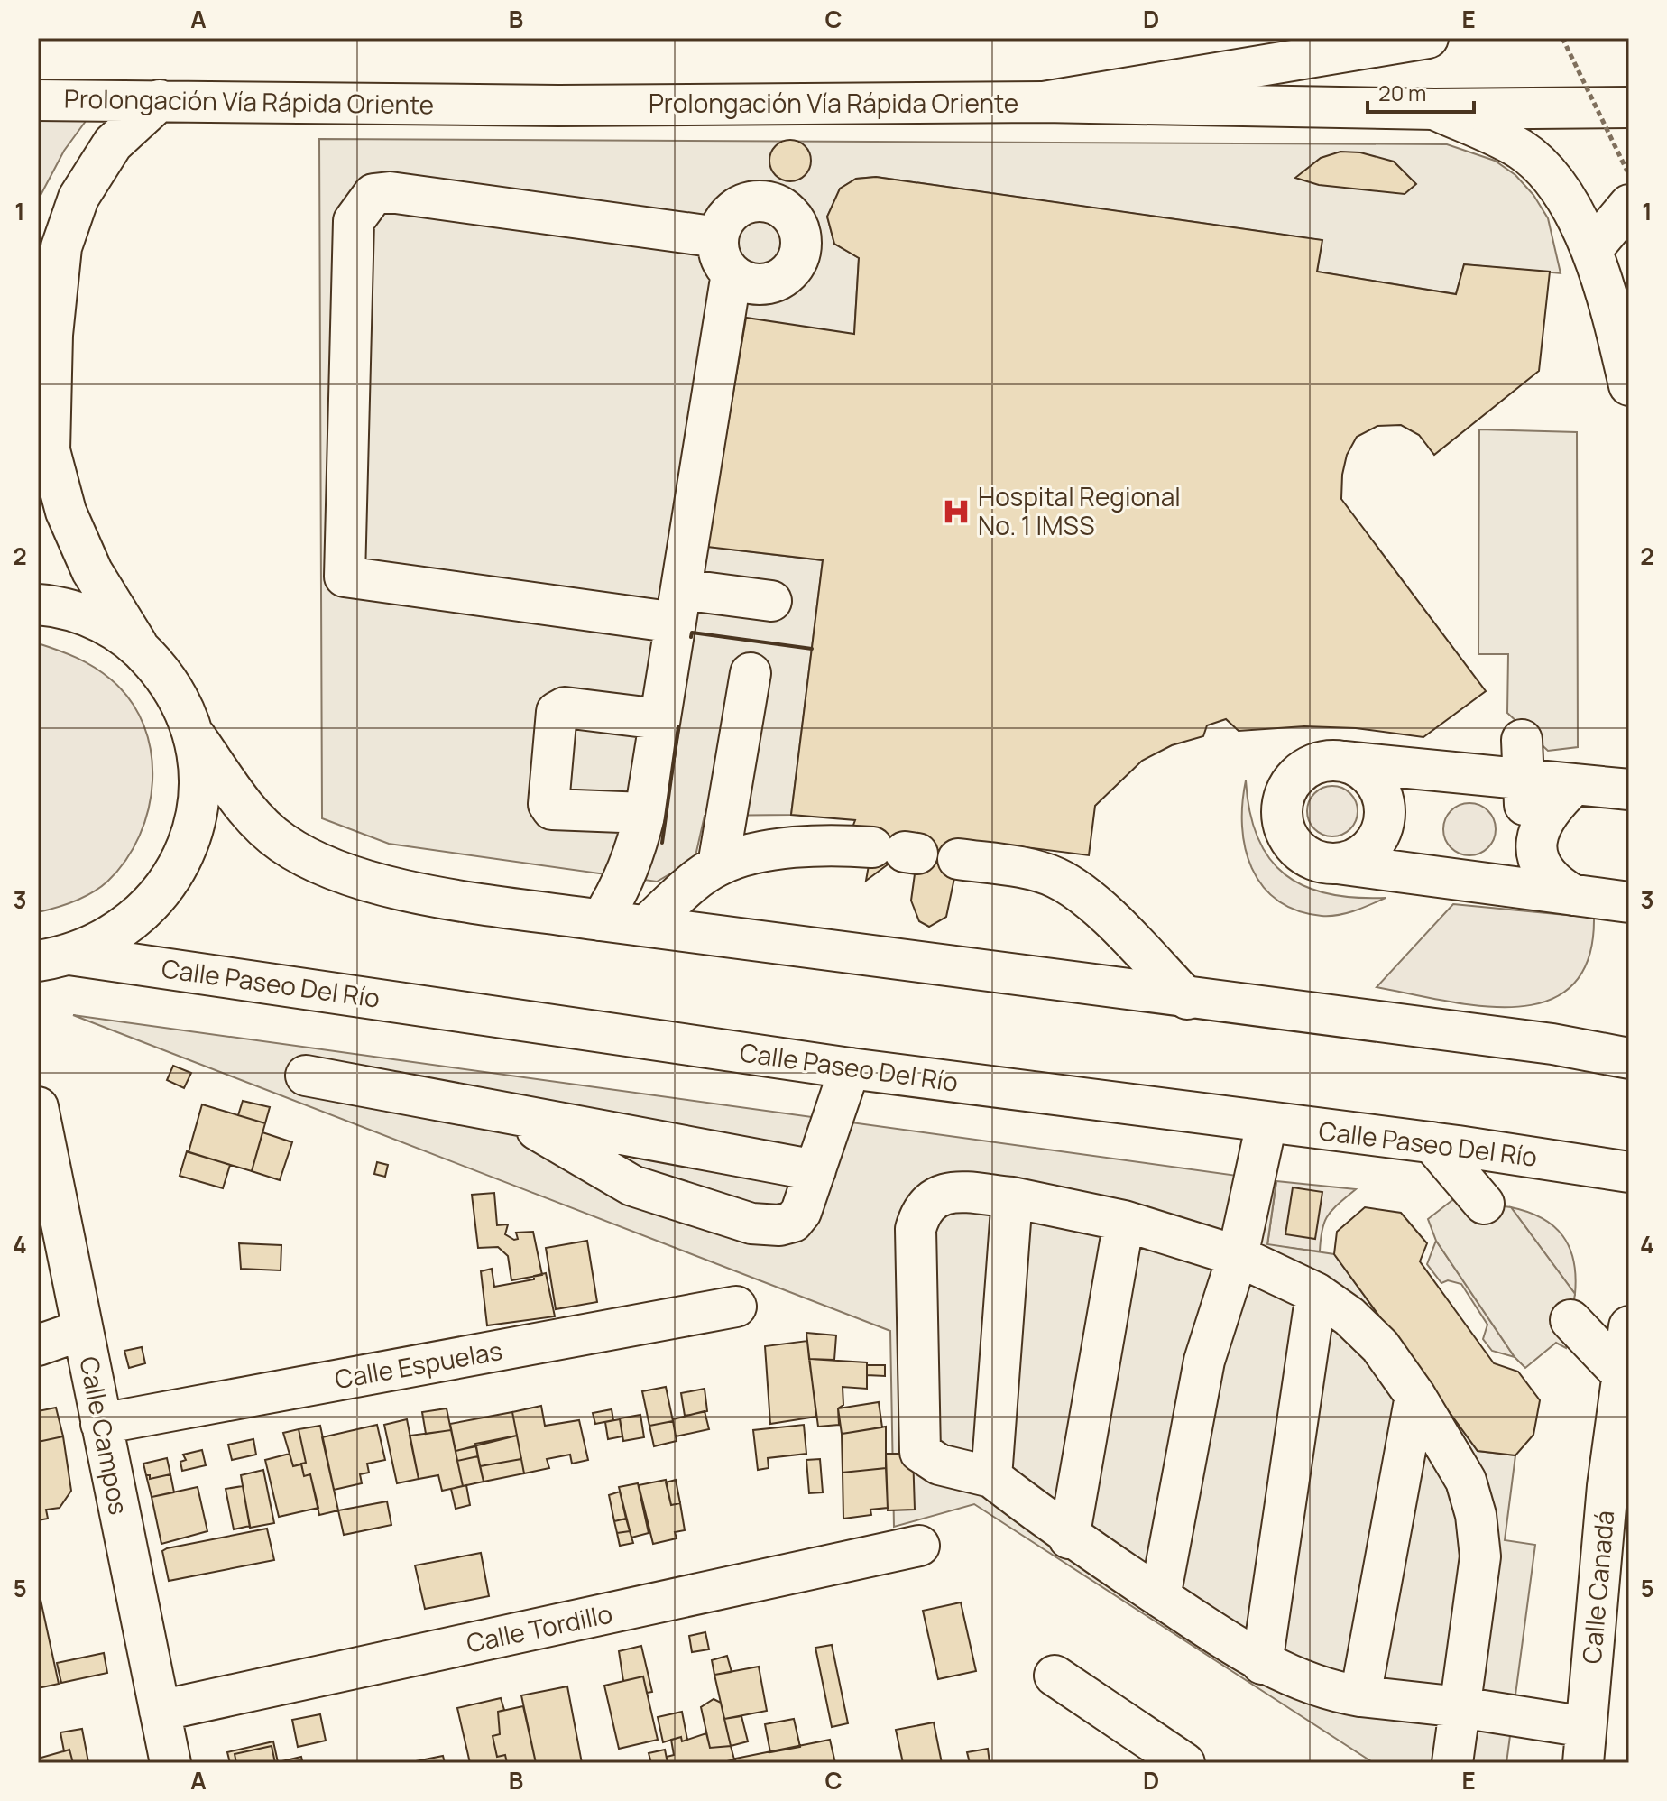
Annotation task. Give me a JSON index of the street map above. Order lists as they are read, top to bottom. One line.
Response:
{"streets":{"main road":["Prolongación Vía Rápida Oriente","Calle Paseo Del Río","Calle Espuelas","Calle Campos","Calle Canadá","Calle Tordillo"]},"crossings":[["Calle Espuelas","Calle Campos"],["Calle Campos","Calle Tordillo"]],"places":{"hospital":["Hospital Regional No. 1 IMSS"]},"scale_bar":"20 m","grid":{"columns":["A","B","C","D","E"],"rows":["1","2","3","4","5"]}}
